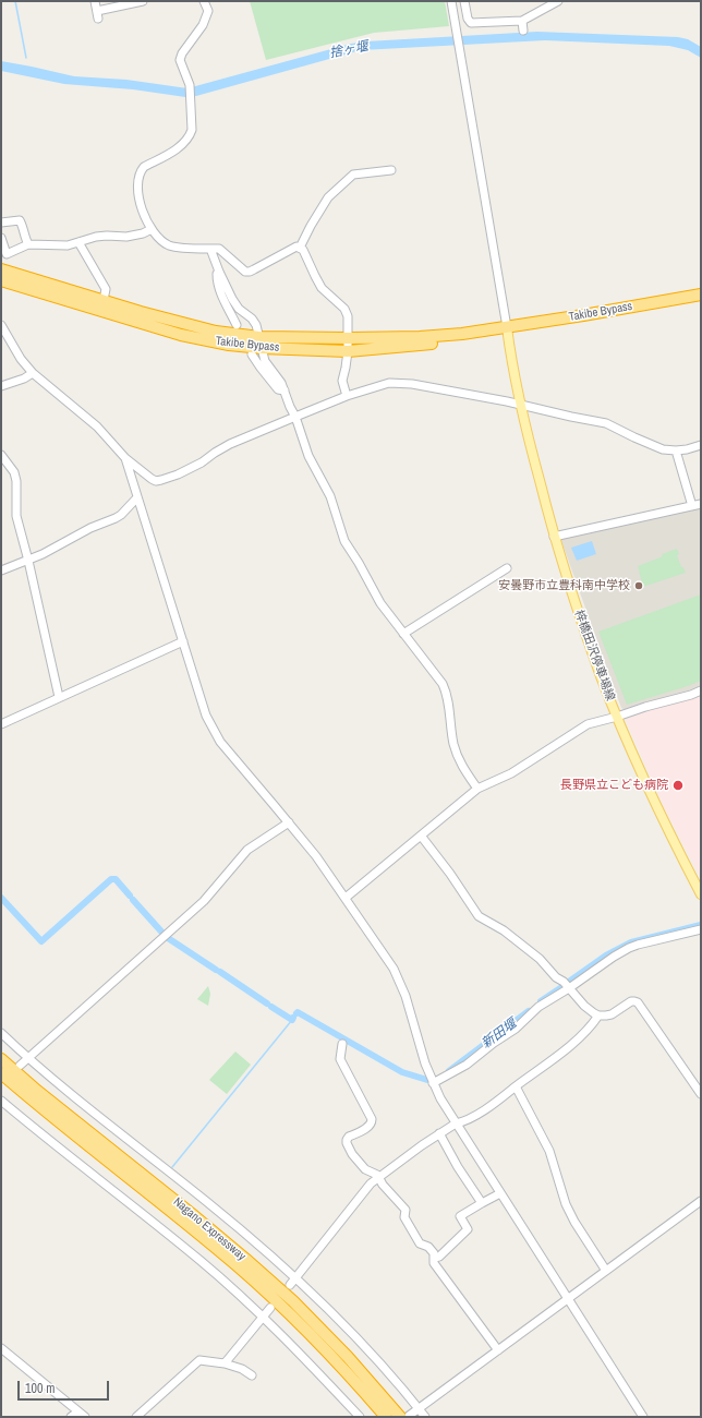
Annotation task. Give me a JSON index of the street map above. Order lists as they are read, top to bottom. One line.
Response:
{"streets":{"highway":["Takibe Bypass","Nagano Expressway"],"main road":["梓橋田沢停車場線"]},"crossings":[["Takibe Bypass","梓橋田沢停車場線"]],"water":["捨ヶ堰","新田堰"],"places":["安曇野市立豊科南中学校","長野県立こども病院"],"scale_bar":"100 m"}
